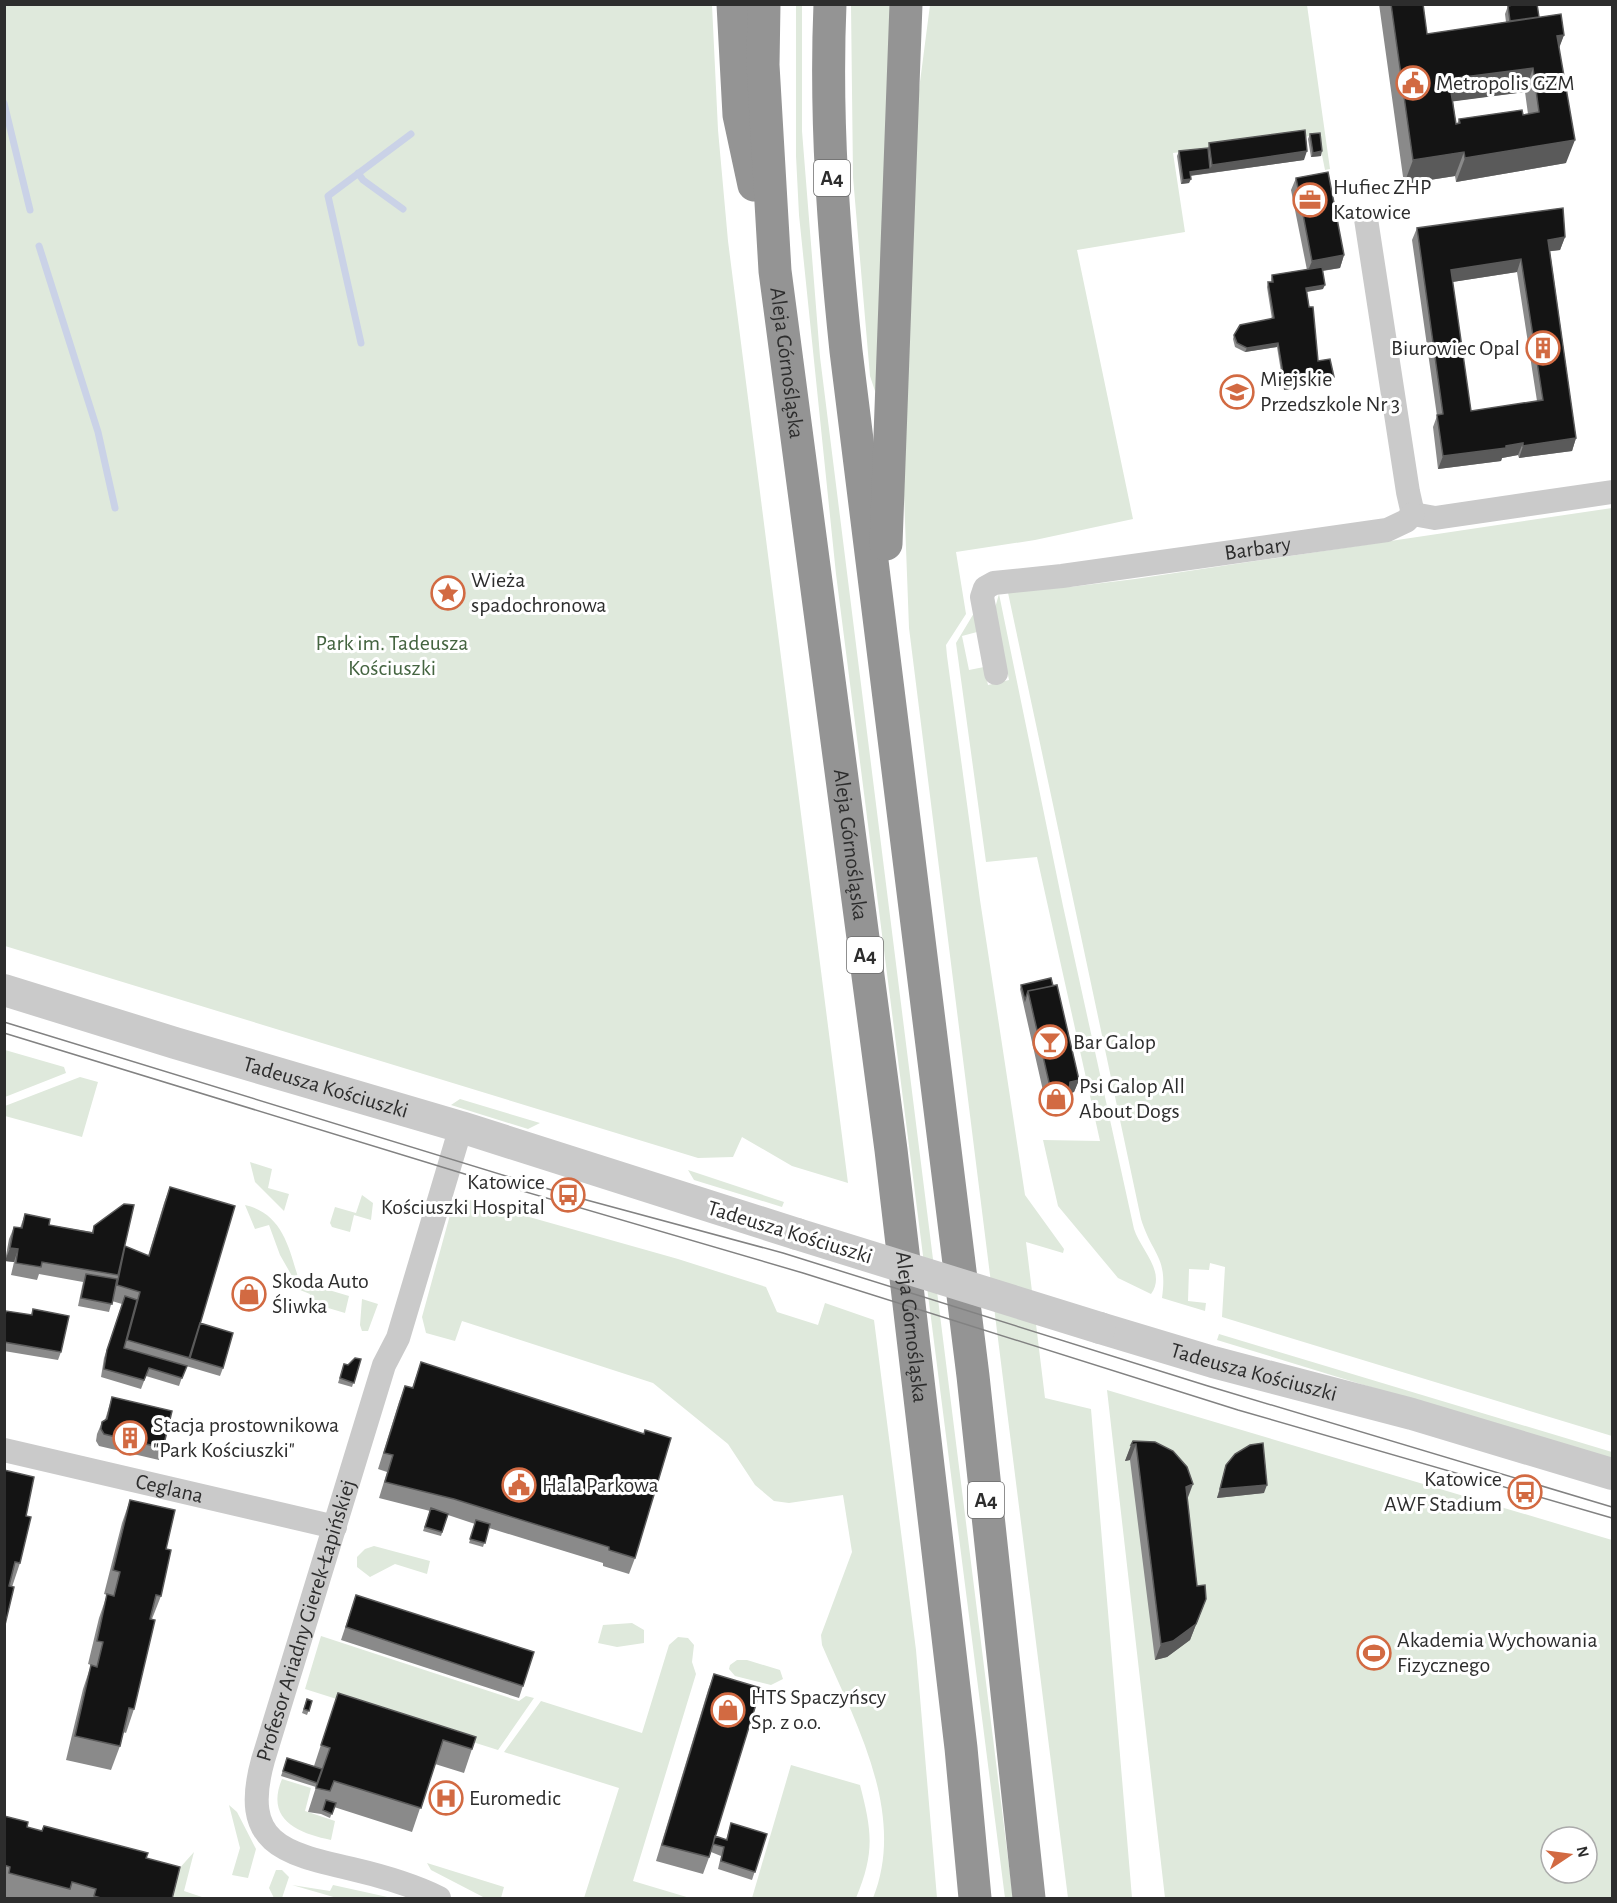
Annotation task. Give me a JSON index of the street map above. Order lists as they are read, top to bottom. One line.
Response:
{"streets":{"highway":["A4","Aleja Górnośląska"],"street":["Barbary","Tadeusza Kościuszki","Ceglana","Profesor Ariadny Gierek-Łapińskiej"]},"crossings":[["Tadeusza Kościuszki","Profesor Ariadny Gierek-Łapińskiej"],["Ceglana","Profesor Ariadny Gierek-Łapińskiej"]],"parks":["Park im. Tadeusza Kościuszki"],"places":{"public building":["Metropolis GZM","Hala Parkowa"],"office":["Hufiec ZHP Katowice"],"building":["Biurowiec Opal","Stacja prostownikowa \"Park Kościuszki\""],"school or university":["Miejskie Przedszkole Nr 3"],"place":["Wieża spadochronowa"],"bar":["Bar Galop"],"shop":["Psi Galop All About Dogs","Skoda Auto Śliwka","HTS Spaczyńscy Sp. z o.o."],"bus stop":["Katowice Kościuszki Hospital","Katowice AWF Stadium"],"sports":["Akademia Wychowania Fizycznego"],"hospital":["Euromedic"]},"north":"right"}
